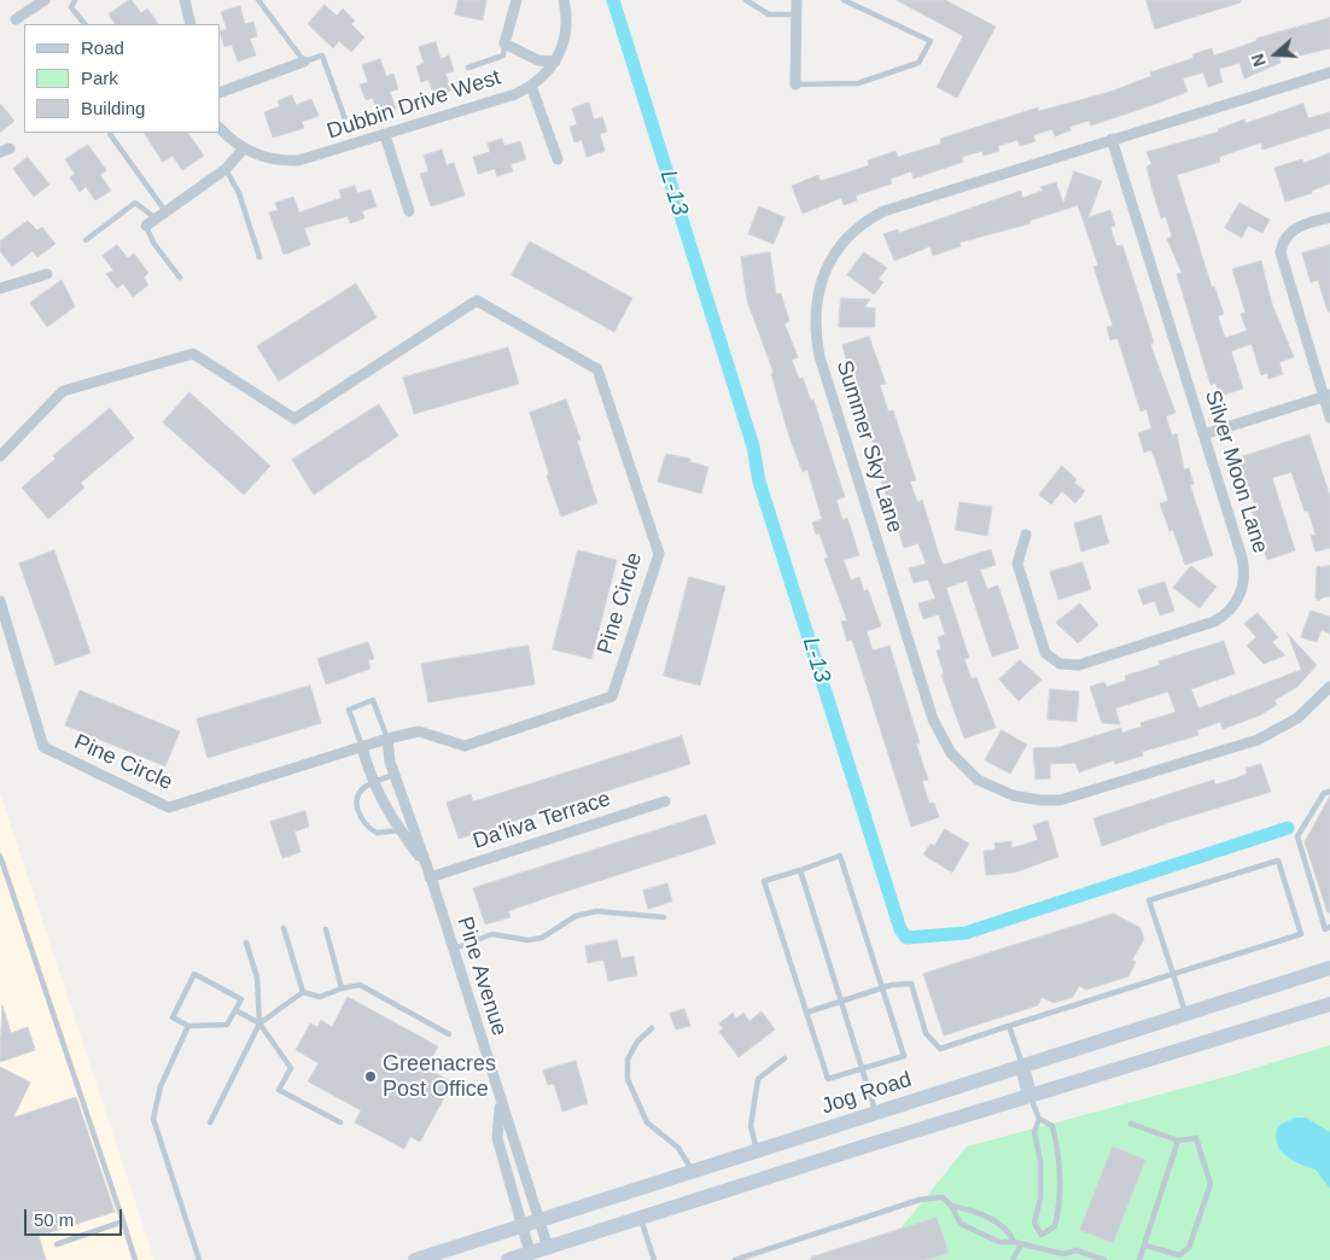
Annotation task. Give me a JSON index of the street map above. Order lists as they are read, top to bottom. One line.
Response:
{"streets":{"main road":["Jog Road"],"street":["Dubbin Drive West","Summer Sky Lane","Silver Moon Lane","Pine Circle","Da'liva Terrace","Pine Avenue"]},"crossings":[["Summer Sky Lane","Silver Moon Lane"],["Pine Circle","Pine Avenue"],["Da'liva Terrace","Pine Avenue"],["Pine Avenue","Jog Road"]],"water":["L-13"],"places":["Greenacres Post Office"],"legend":["Road","Park","Building"],"scale_bar":"50 m","north":"left"}
